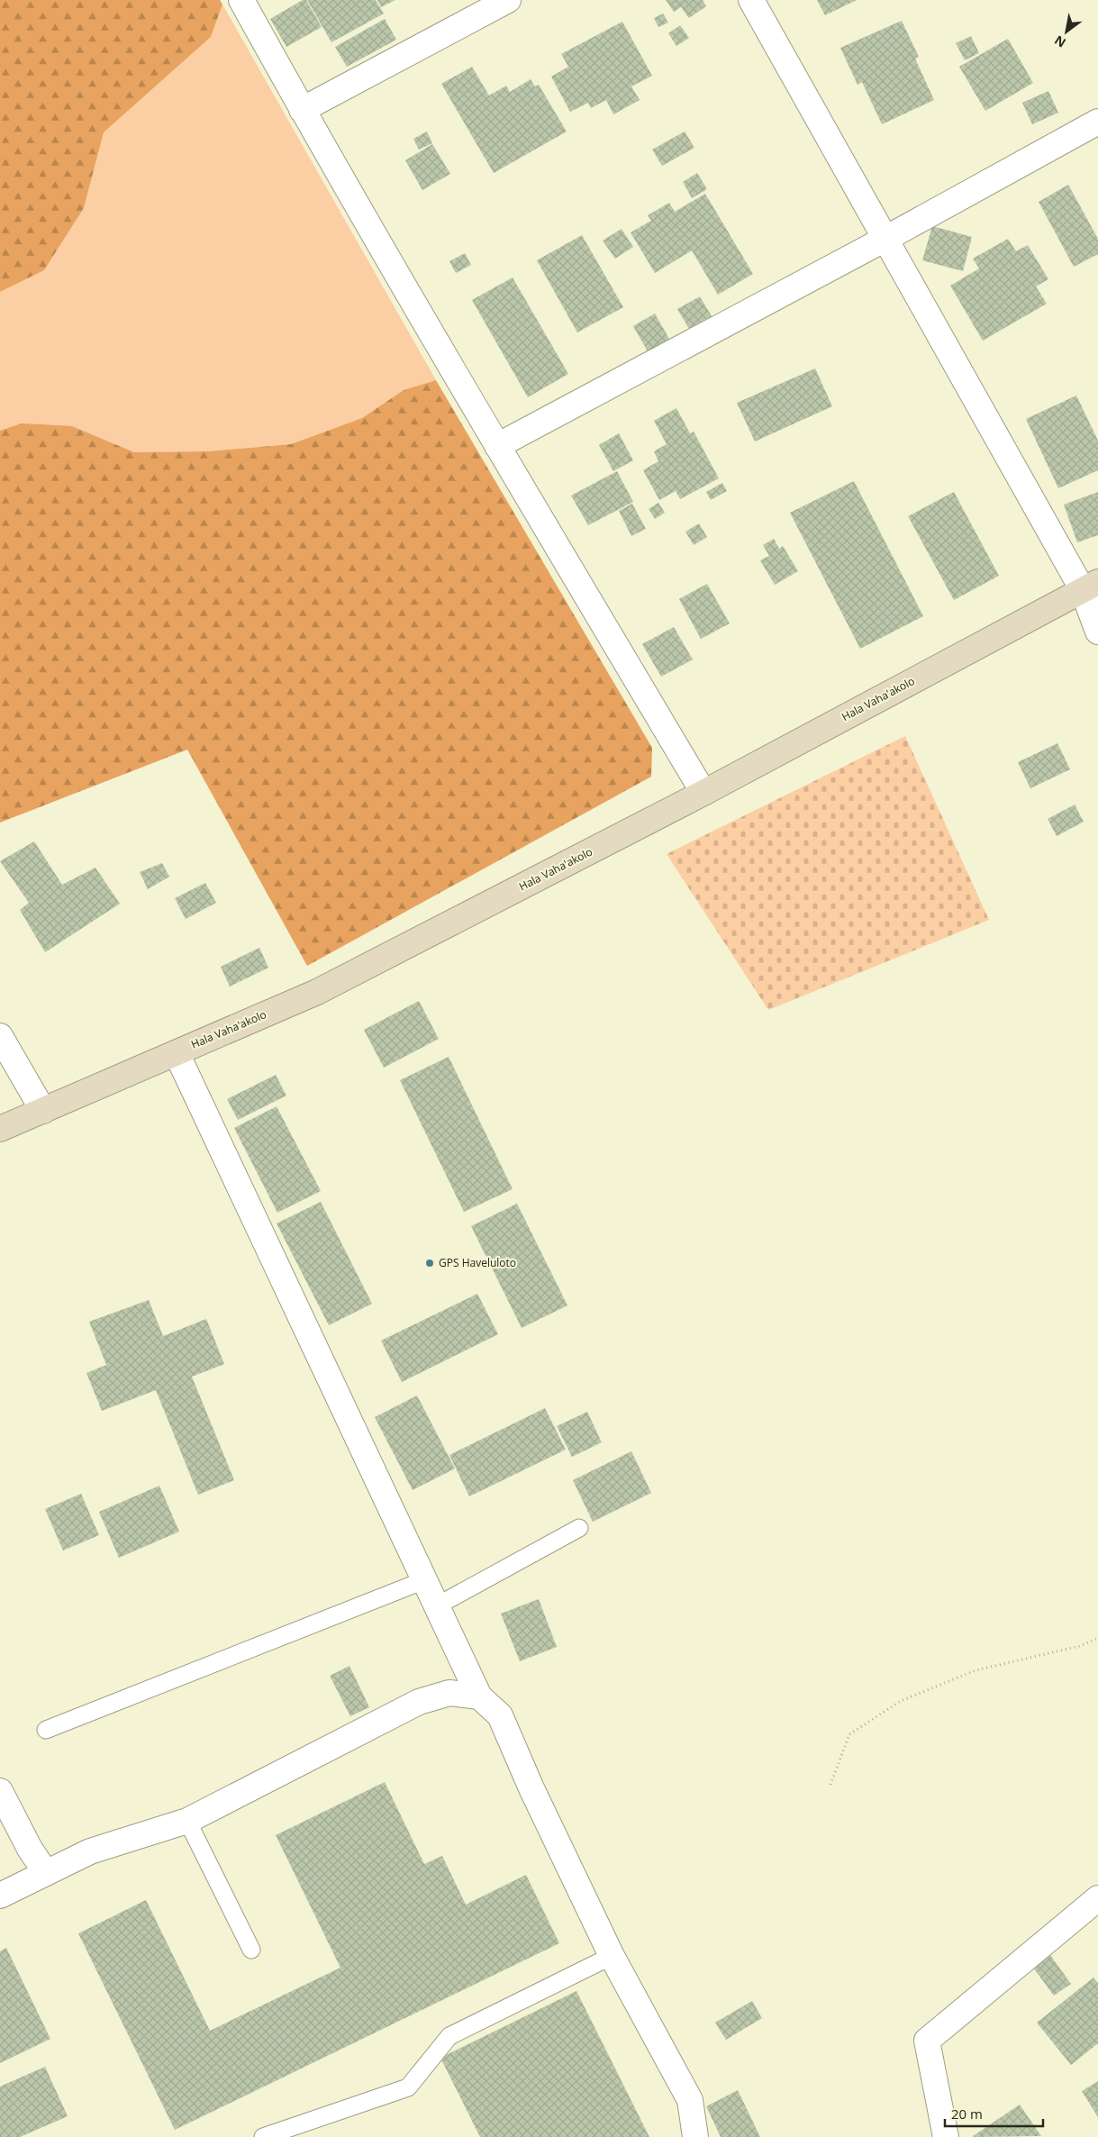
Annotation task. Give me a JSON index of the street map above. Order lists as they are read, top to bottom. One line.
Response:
{"streets":{"main road":["Hala Vaha'akolo"]},"places":["GPS Haveluloto"],"scale_bar":"20 m","north":"bottom left"}
